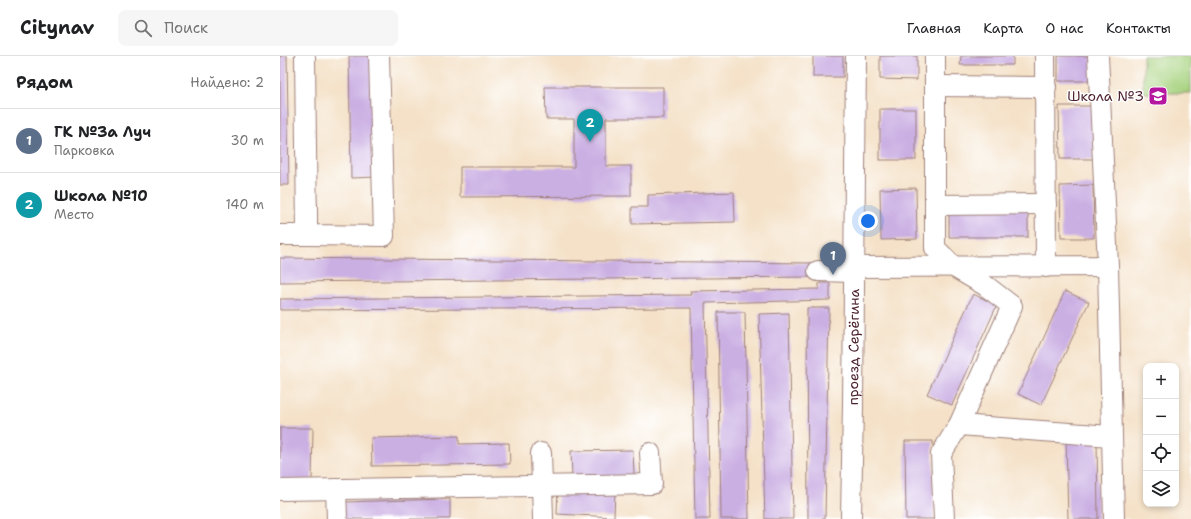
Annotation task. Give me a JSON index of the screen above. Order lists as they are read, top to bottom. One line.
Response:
{"streets":{"street":["проезд Серёгина"]},"places":{"school or university":["Школа №3"]},"page":{"header":"Citynav","search":"Поиск","nav":["Главная","Карта","О нас","Контакты"],"heading":["Рядом","Найдено: 2"],"list":[{"mark":"1","name":"ГК №3а Луч","note":"Парковка","value":"30 m"},{"mark":"2","name":"Школа №10","note":"Место","value":"140 m"}],"pins":["2","1"],"map_buttons":["+","−"]}}
